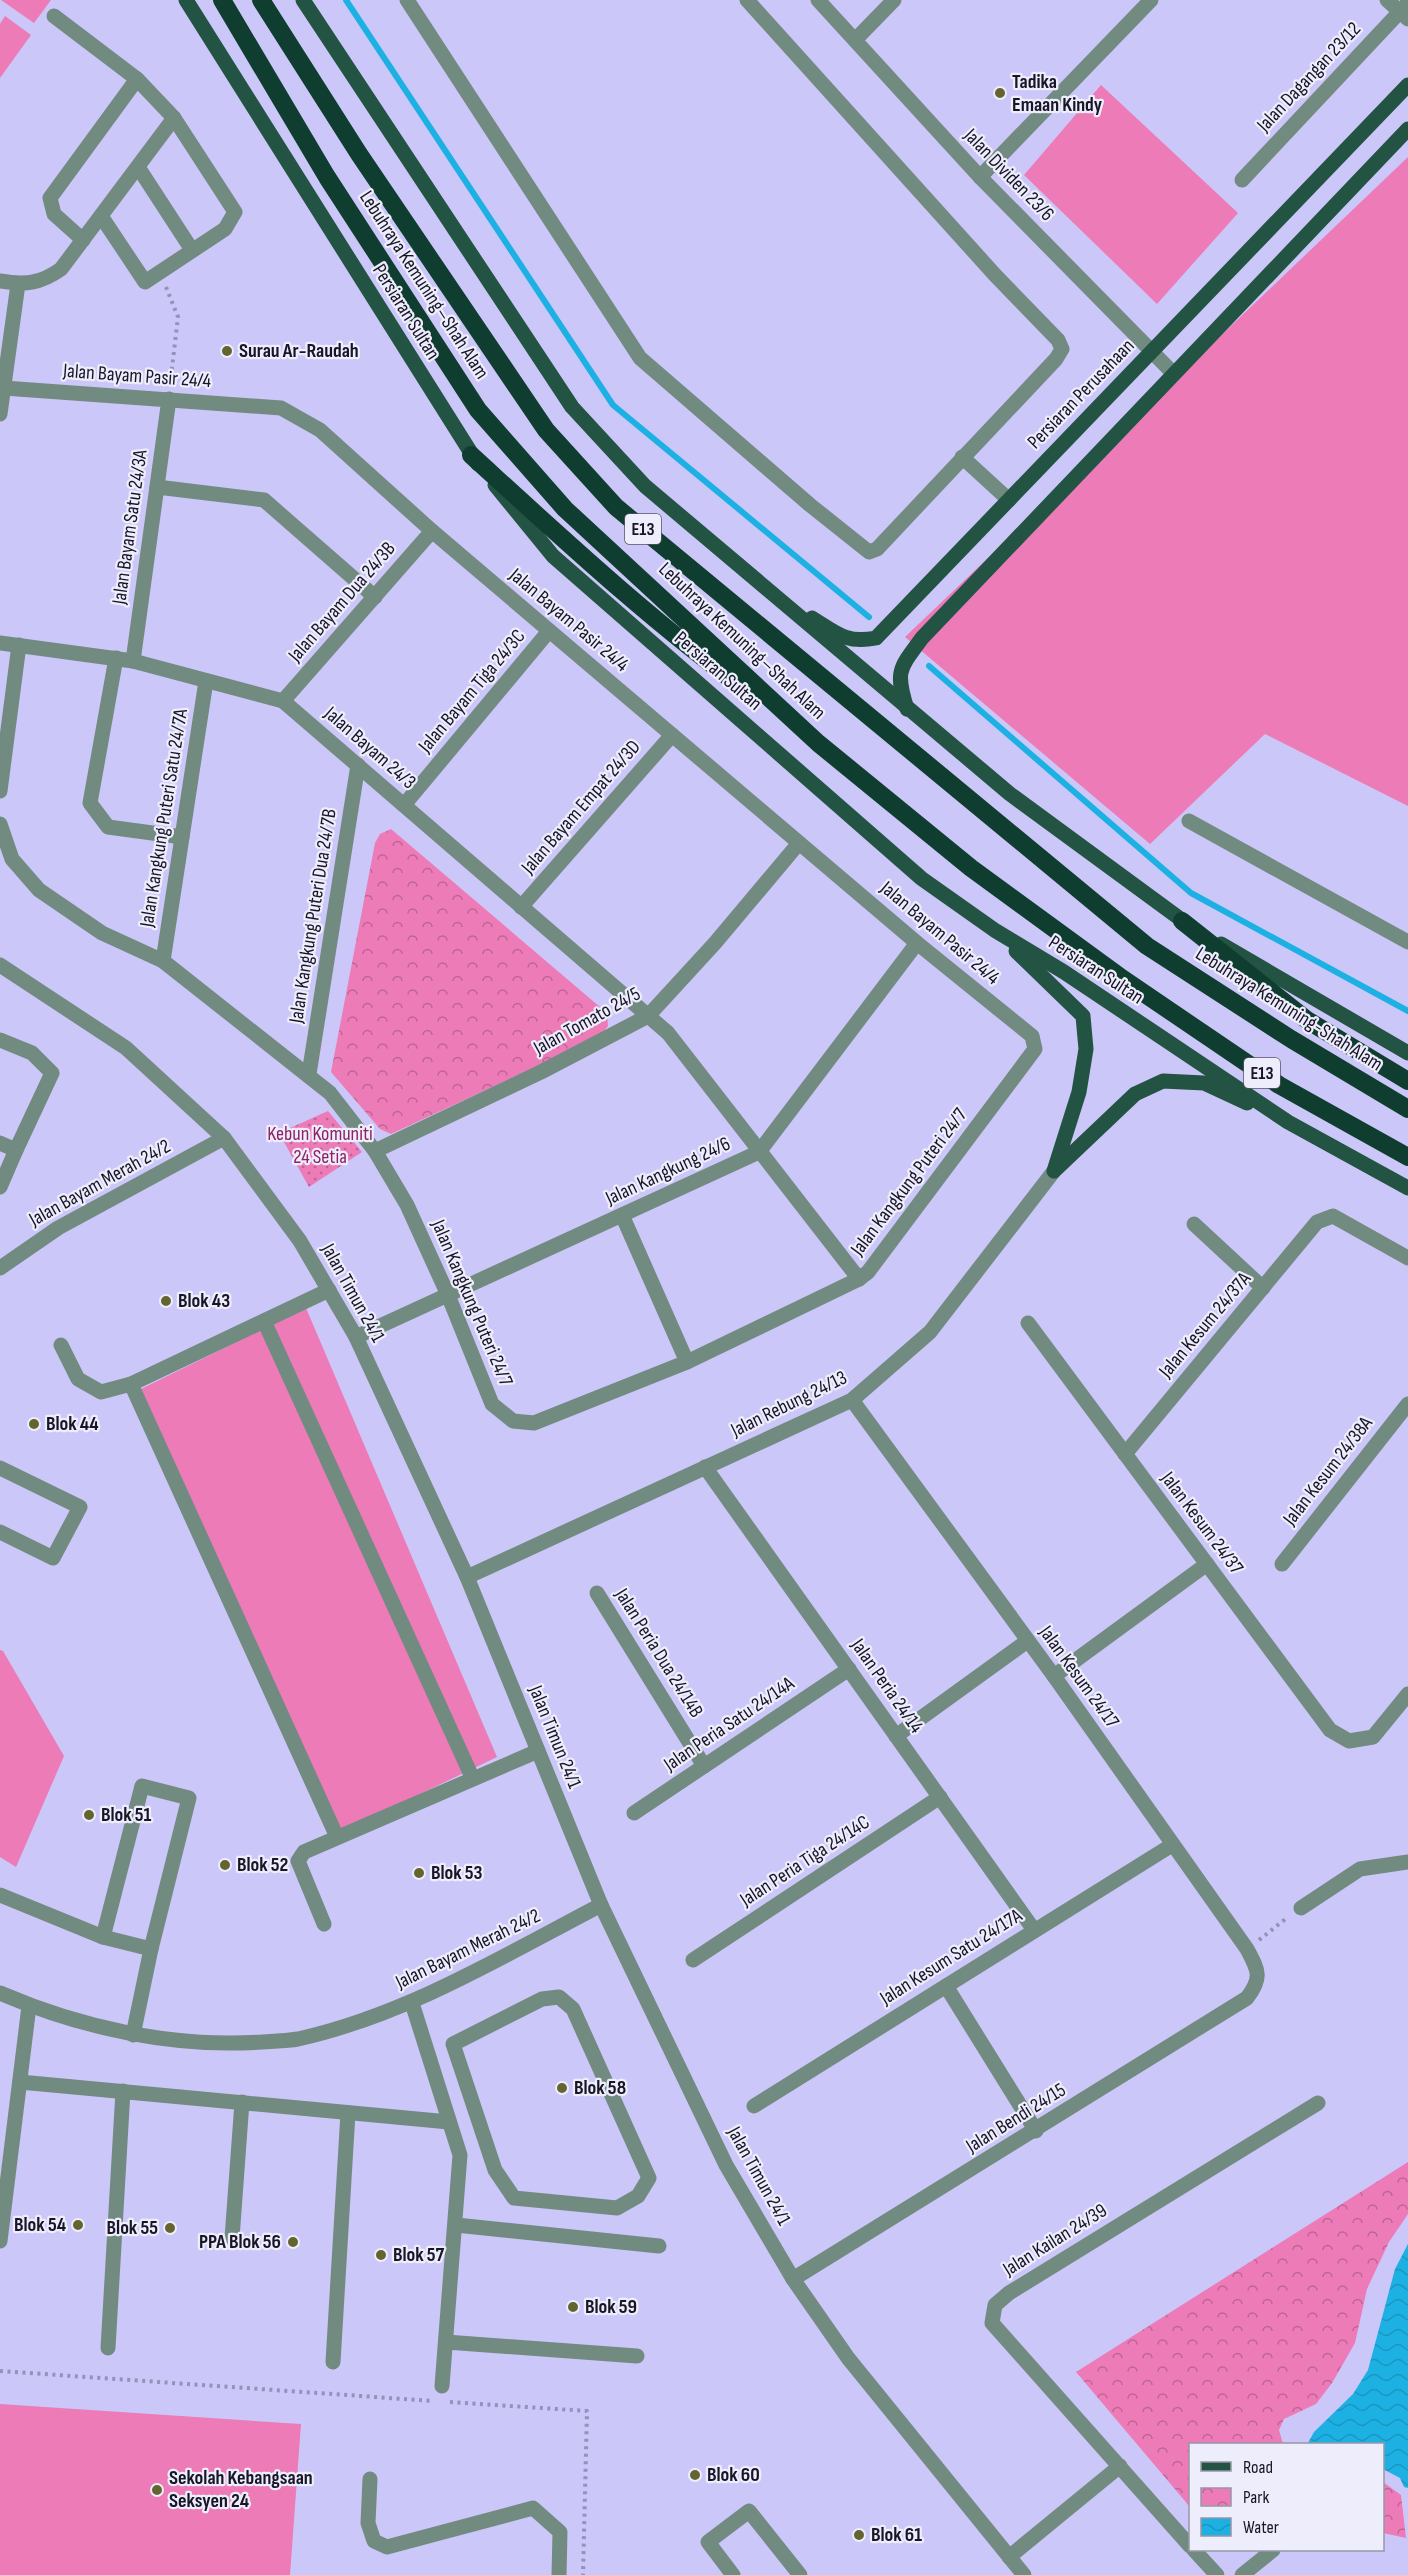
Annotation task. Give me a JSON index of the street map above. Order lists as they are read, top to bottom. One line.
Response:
{"streets":{"highway":["Lebuhraya Kemuning–Shah Alam","E13","Lebuhraya Kemuning-Shah Alam"],"main road":["Persiaran Sultan","Persiaran Perusahaan"],"street":["Jalan Dagangan 23/12","Jalan Dividen 23/6","Jalan Bayam Pasir 24/4","Jalan Bayam Satu 24/3A","Jalan Bayam Dua 24/3B","Jalan Bayam Tiga 24/3C","Jalan Bayam 24/3","Jalan Bayam Empat 24/3D","Jalan Kangkung Puteri Satu 24/7A","Jalan Kangkung Puteri Dua 24/7B","Jalan Tomato 24/5","Jalan Kangkung 24/6","Jalan Kangkung Puteri 24/7","Jalan Bayam Merah 24/2","Jalan Timun 24/1","Jalan Kesum 24/37A","Jalan Rebung 24/13","Jalan Kesum 24/38A","Jalan Kesum 24/37","Jalan Peria Dua 24/14B","Jalan Kesum 24/17","Jalan Peria 24/14","Jalan Peria Satu 24/14A","Jalan Peria Tiga 24/14C","Jalan Kesum Satu 24/17A","Jalan Bendi 24/15","Jalan Kailan 24/39"]},"crossings":[["Jalan Dividen 23/6","Persiaran Perusahaan"],["Lebuhraya Kemuning–Shah Alam","Lebuhraya Kemuning-Shah Alam"],["Jalan Bayam Pasir 24/4","Jalan Bayam Satu 24/3A"],["Jalan Bayam Pasir 24/4","Jalan Bayam Dua 24/3B"],["Jalan Bayam Pasir 24/4","Jalan Bayam Tiga 24/3C"],["Jalan Bayam Pasir 24/4","Jalan Bayam Empat 24/3D"],["Jalan Bayam Pasir 24/4","Jalan Tomato 24/5"],["Jalan Bayam Pasir 24/4","Jalan Kangkung 24/6"],["Jalan Bayam Pasir 24/4","Jalan Kangkung Puteri 24/7"],["Jalan Bayam Satu 24/3A","Jalan Bayam 24/3"],["Jalan Bayam Dua 24/3B","Jalan Bayam 24/3"],["Jalan Bayam Tiga 24/3C","Jalan Bayam 24/3"],["Jalan Bayam 24/3","Jalan Bayam Empat 24/3D"],["Jalan Bayam 24/3","Jalan Kangkung Puteri Satu 24/7A"],["Jalan Bayam 24/3","Jalan Kangkung Puteri Dua 24/7B"],["Jalan Bayam 24/3","Jalan Tomato 24/5"],["Jalan Bayam 24/3","Jalan Kangkung 24/6"],["Jalan Bayam 24/3","Jalan Kangkung Puteri 24/7"],["Jalan Kangkung Puteri Satu 24/7A","Jalan Kangkung Puteri 24/7"],["Jalan Kangkung Puteri Dua 24/7B","Jalan Kangkung Puteri 24/7"],["Jalan Tomato 24/5","Jalan Kangkung Puteri 24/7"],["Jalan Kangkung 24/6","Jalan Kangkung Puteri 24/7"],["Jalan Kangkung 24/6","Jalan Timun 24/1"],["Jalan Bayam Merah 24/2","Jalan Timun 24/1"],["Jalan Timun 24/1","Jalan Rebung 24/13"],["Jalan Timun 24/1","Jalan Bendi 24/15"],["Jalan Kesum 24/37A","Jalan Kesum 24/37"],["Jalan Rebung 24/13","Jalan Kesum 24/17"],["Jalan Rebung 24/13","Jalan Peria 24/14"],["Jalan Peria Dua 24/14B","Jalan Peria Satu 24/14A"],["Jalan Kesum 24/17","Jalan Kesum Satu 24/17A"],["Jalan Kesum 24/17","Jalan Bendi 24/15"],["Jalan Peria 24/14","Jalan Peria Satu 24/14A"],["Jalan Peria 24/14","Jalan Peria Tiga 24/14C"],["Jalan Peria 24/14","Jalan Kesum Satu 24/17A"]],"parks":["Kebun Komuniti 24 Setia"],"places":["Tadika Emaan Kindy","Surau Ar-Raudah","Blok 43","Blok 44","Blok 51","Blok 52","Blok 53","Blok 58","Blok 54","Blok 55","PPA Blok 56","Blok 57","Blok 59","Blok 60","Sekolah Kebangsaan Seksyen 24","Blok 61"],"legend":["Road","Park","Water"]}
